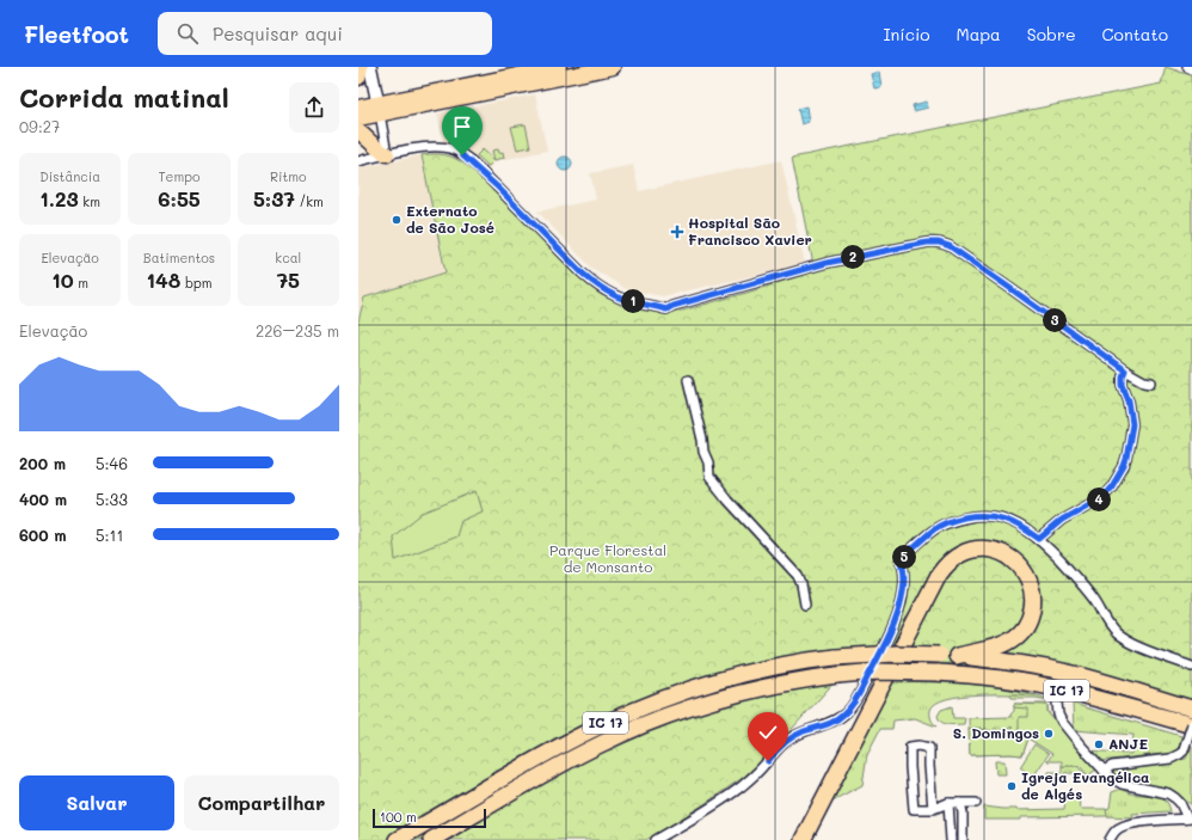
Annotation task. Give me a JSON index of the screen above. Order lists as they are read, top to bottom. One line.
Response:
{"streets":{"highway":["IC 17"]},"parks":["Parque Florestal de Monsanto"],"places":{"other":["Externato de São José","S. Domingos","ANJE","Igreja Evangélica de Algés"],"health":["Hospital São Francisco Xavier"]},"scale_bar":"100 m","page":{"header":"Fleetfoot","search":"Pesquisar aqui","nav":["Início","Mapa","Sobre","Contato"],"heading":["Corrida matinal","09:27"],"stats":[["Distância","1.23 km"],["Tempo","6:55"],["Ritmo","5:37 /km"],["Elevação","10 m"],["Batimentos","148 bpm"],["kcal","75"]],"pins":["2","1","3","4","5"],"chart":["Elevação","226–235 m"],"list":[{"name":"200 m","note":"5:46"},{"name":"400 m","note":"5:33"},{"name":"600 m","note":"5:11"}],"buttons":["Salvar","Compartilhar"],"scale":"100 m"}}
